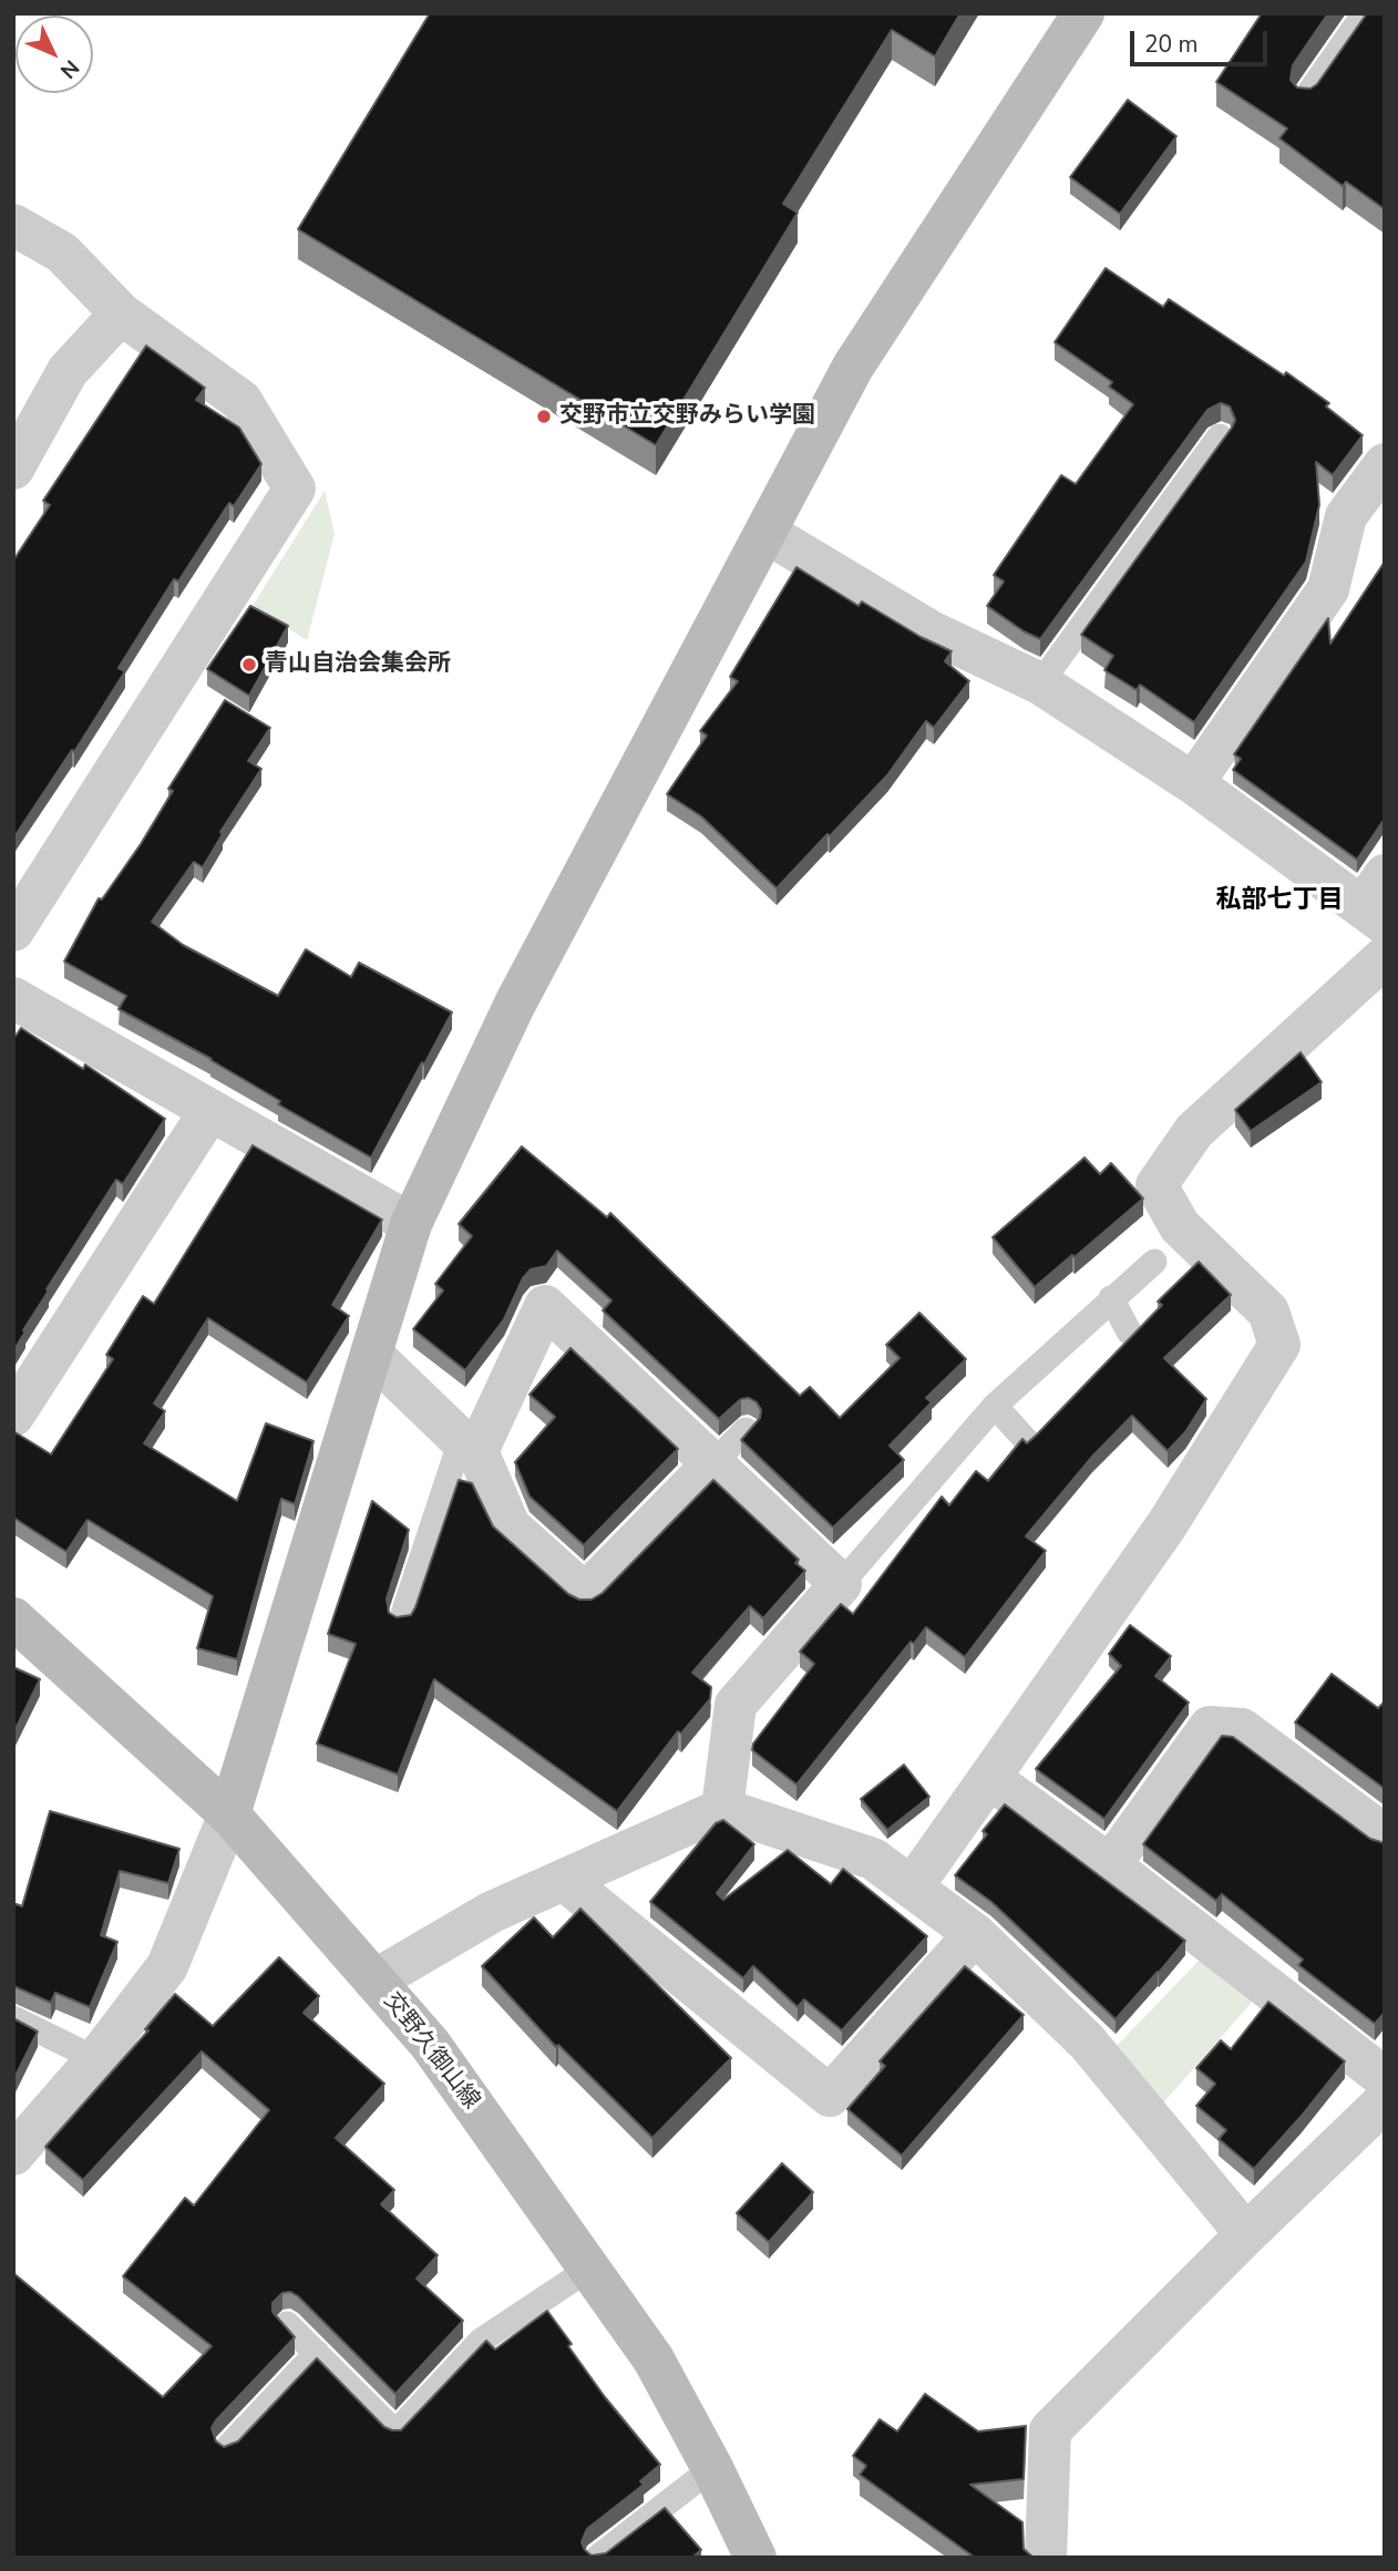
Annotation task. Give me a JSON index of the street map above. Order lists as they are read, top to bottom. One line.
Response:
{"streets":{"street":["交野久御山線"]},"districts":["私部七丁目"],"places":["交野市立交野みらい学園","青山自治会集会所"],"scale_bar":"20 m","north":"bottom right"}
